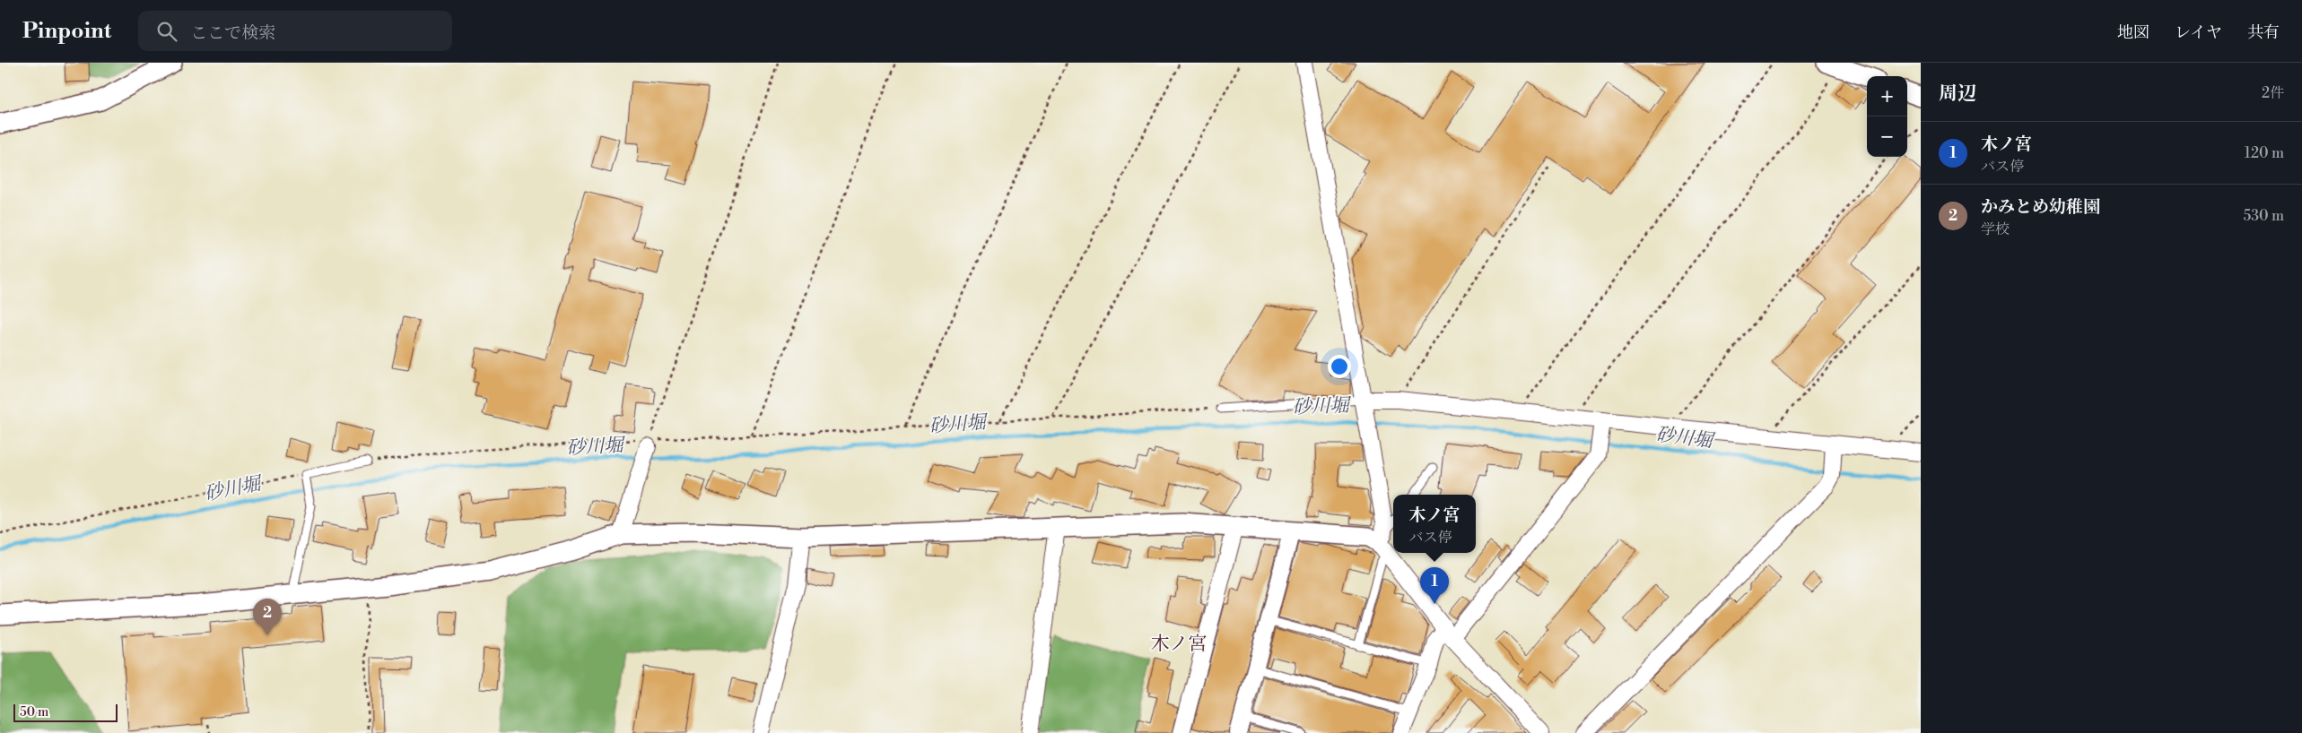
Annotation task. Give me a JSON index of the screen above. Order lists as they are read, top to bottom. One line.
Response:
{"districts":["木ノ宮"],"water":["砂川堀"],"scale_bar":"50 m","page":{"header":"Pinpoint","search":"ここで検索","nav":["地図","レイヤ","共有"],"heading":["周辺","2件"],"map_buttons":["+","−"],"list":[{"mark":"1","name":"木ノ宮","note":"バス停","value":"120 m"},{"mark":"2","name":"かみとめ幼稚園","note":"学校","value":"530 m"}],"popup":["木ノ宮","バス停"],"pins":["1","2"],"scale":"50 m"}}
